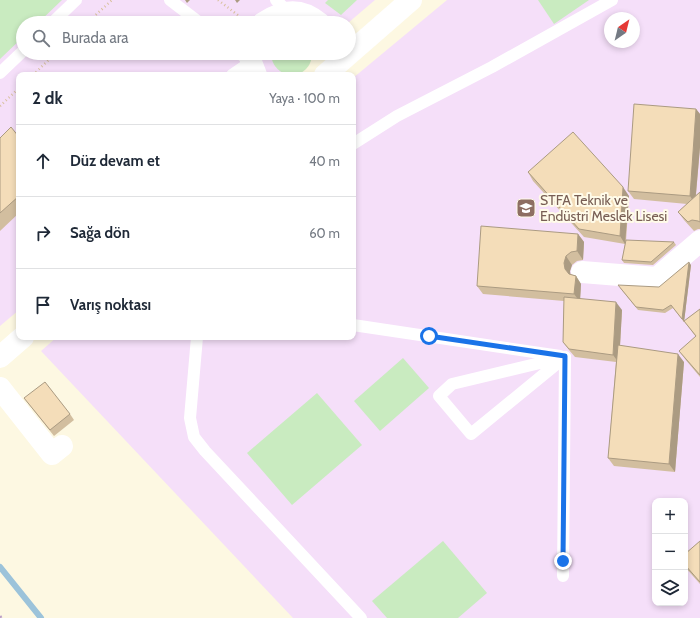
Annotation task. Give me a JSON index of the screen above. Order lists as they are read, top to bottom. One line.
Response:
{"places":{"school or university":["STFA Teknik ve Endüstri Meslek Lisesi"]},"north":"top right","page":{"search":"Burada ara","heading":["2 dk","Yaya · 100 m"],"list":[["Düz devam et","40 m"],["Sağa dön","60 m"],"Varış noktası"],"map_buttons":["+","−"]}}
